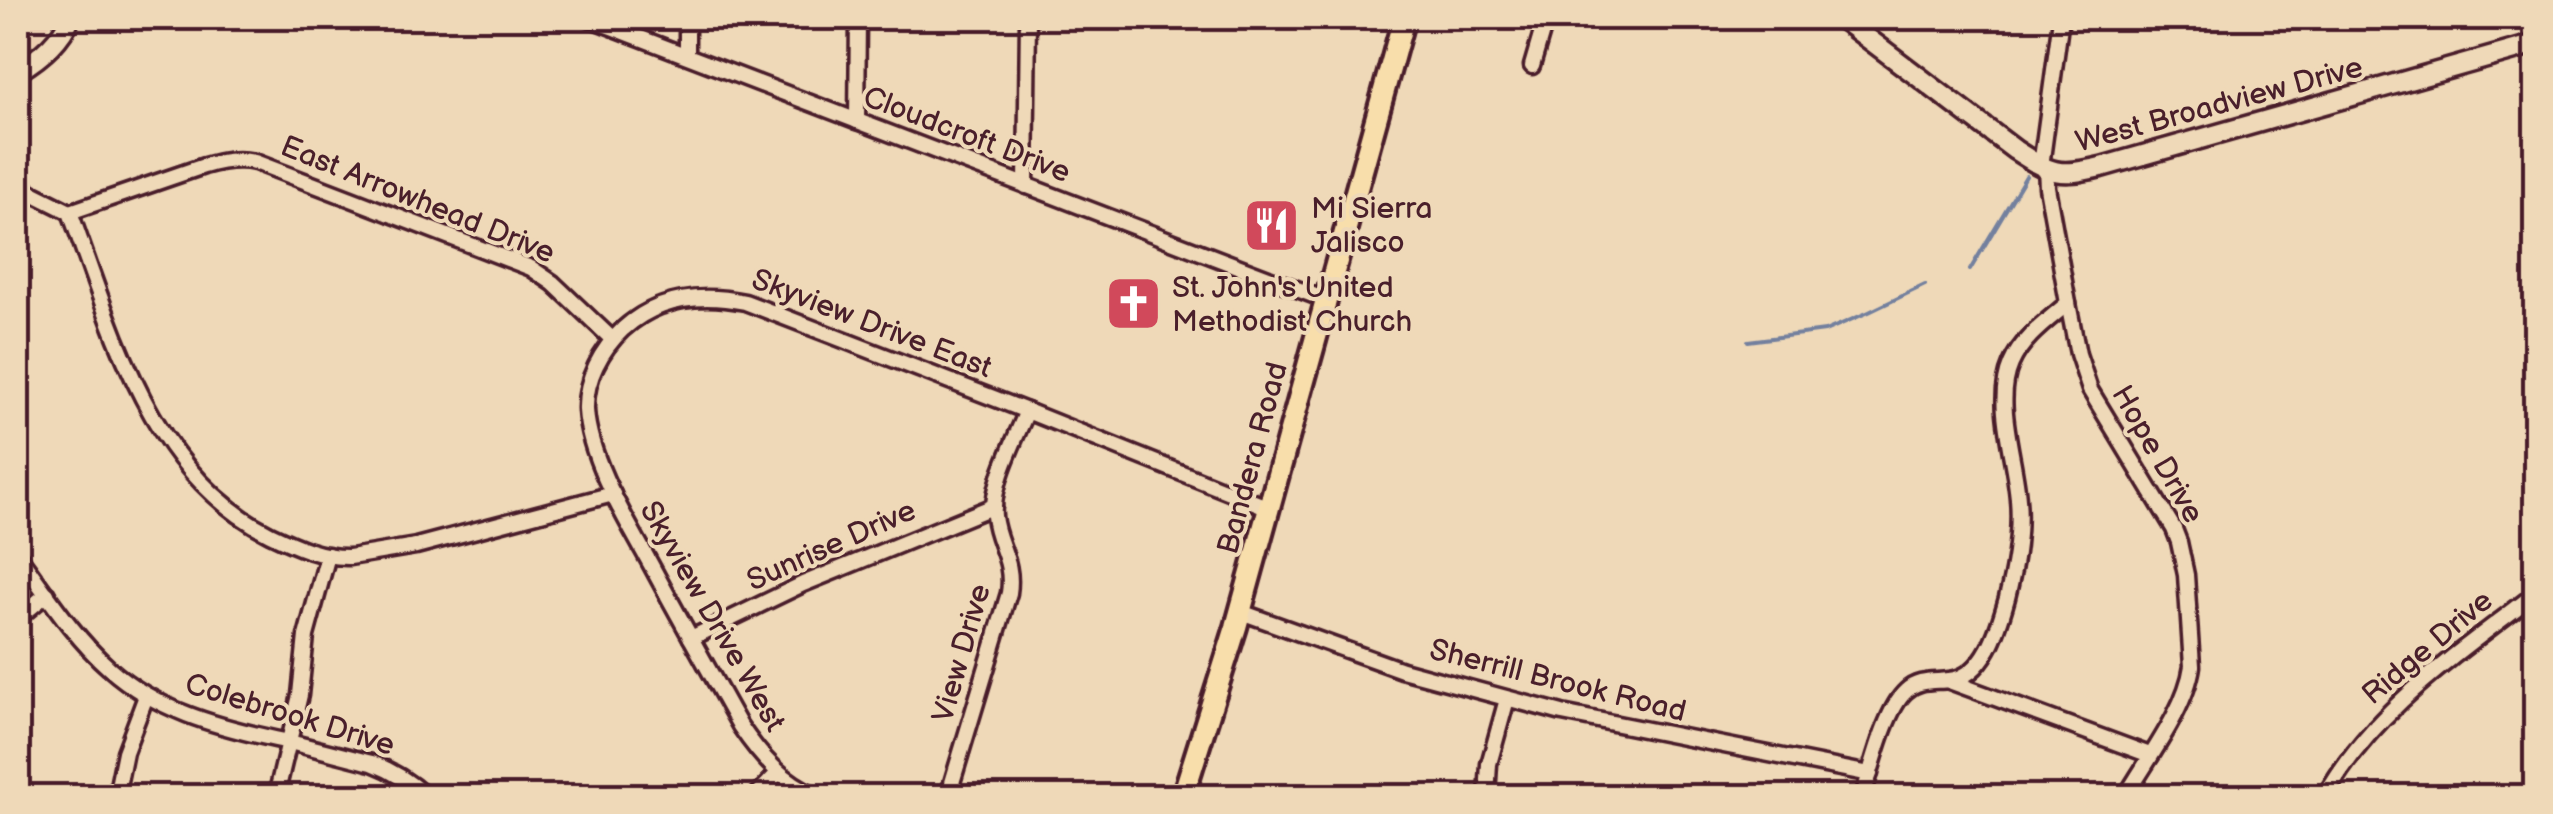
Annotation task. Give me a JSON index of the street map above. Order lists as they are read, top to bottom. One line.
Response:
{"streets":{"main road":["Bandera Road"],"street":["West Broadview Drive","Cloudcroft Drive","East Arrowhead Drive","Skyview Drive East","Hope Drive","Sunrise Drive","Skyview Drive West","Ridge Drive","View Drive","Sherrill Brook Road","Colebrook Drive"]},"crossings":[["West Broadview Drive","Hope Drive"],["Cloudcroft Drive","Bandera Road"],["East Arrowhead Drive","Skyview Drive East"],["Skyview Drive East","Bandera Road"],["Skyview Drive East","Skyview Drive West"],["Bandera Road","Sherrill Brook Road"],["Sunrise Drive","Skyview Drive West"],["Sunrise Drive","View Drive"]],"places":{"restaurant":["Mi Sierra Jalisco"],"church":["St. John's United Methodist Church"]}}
